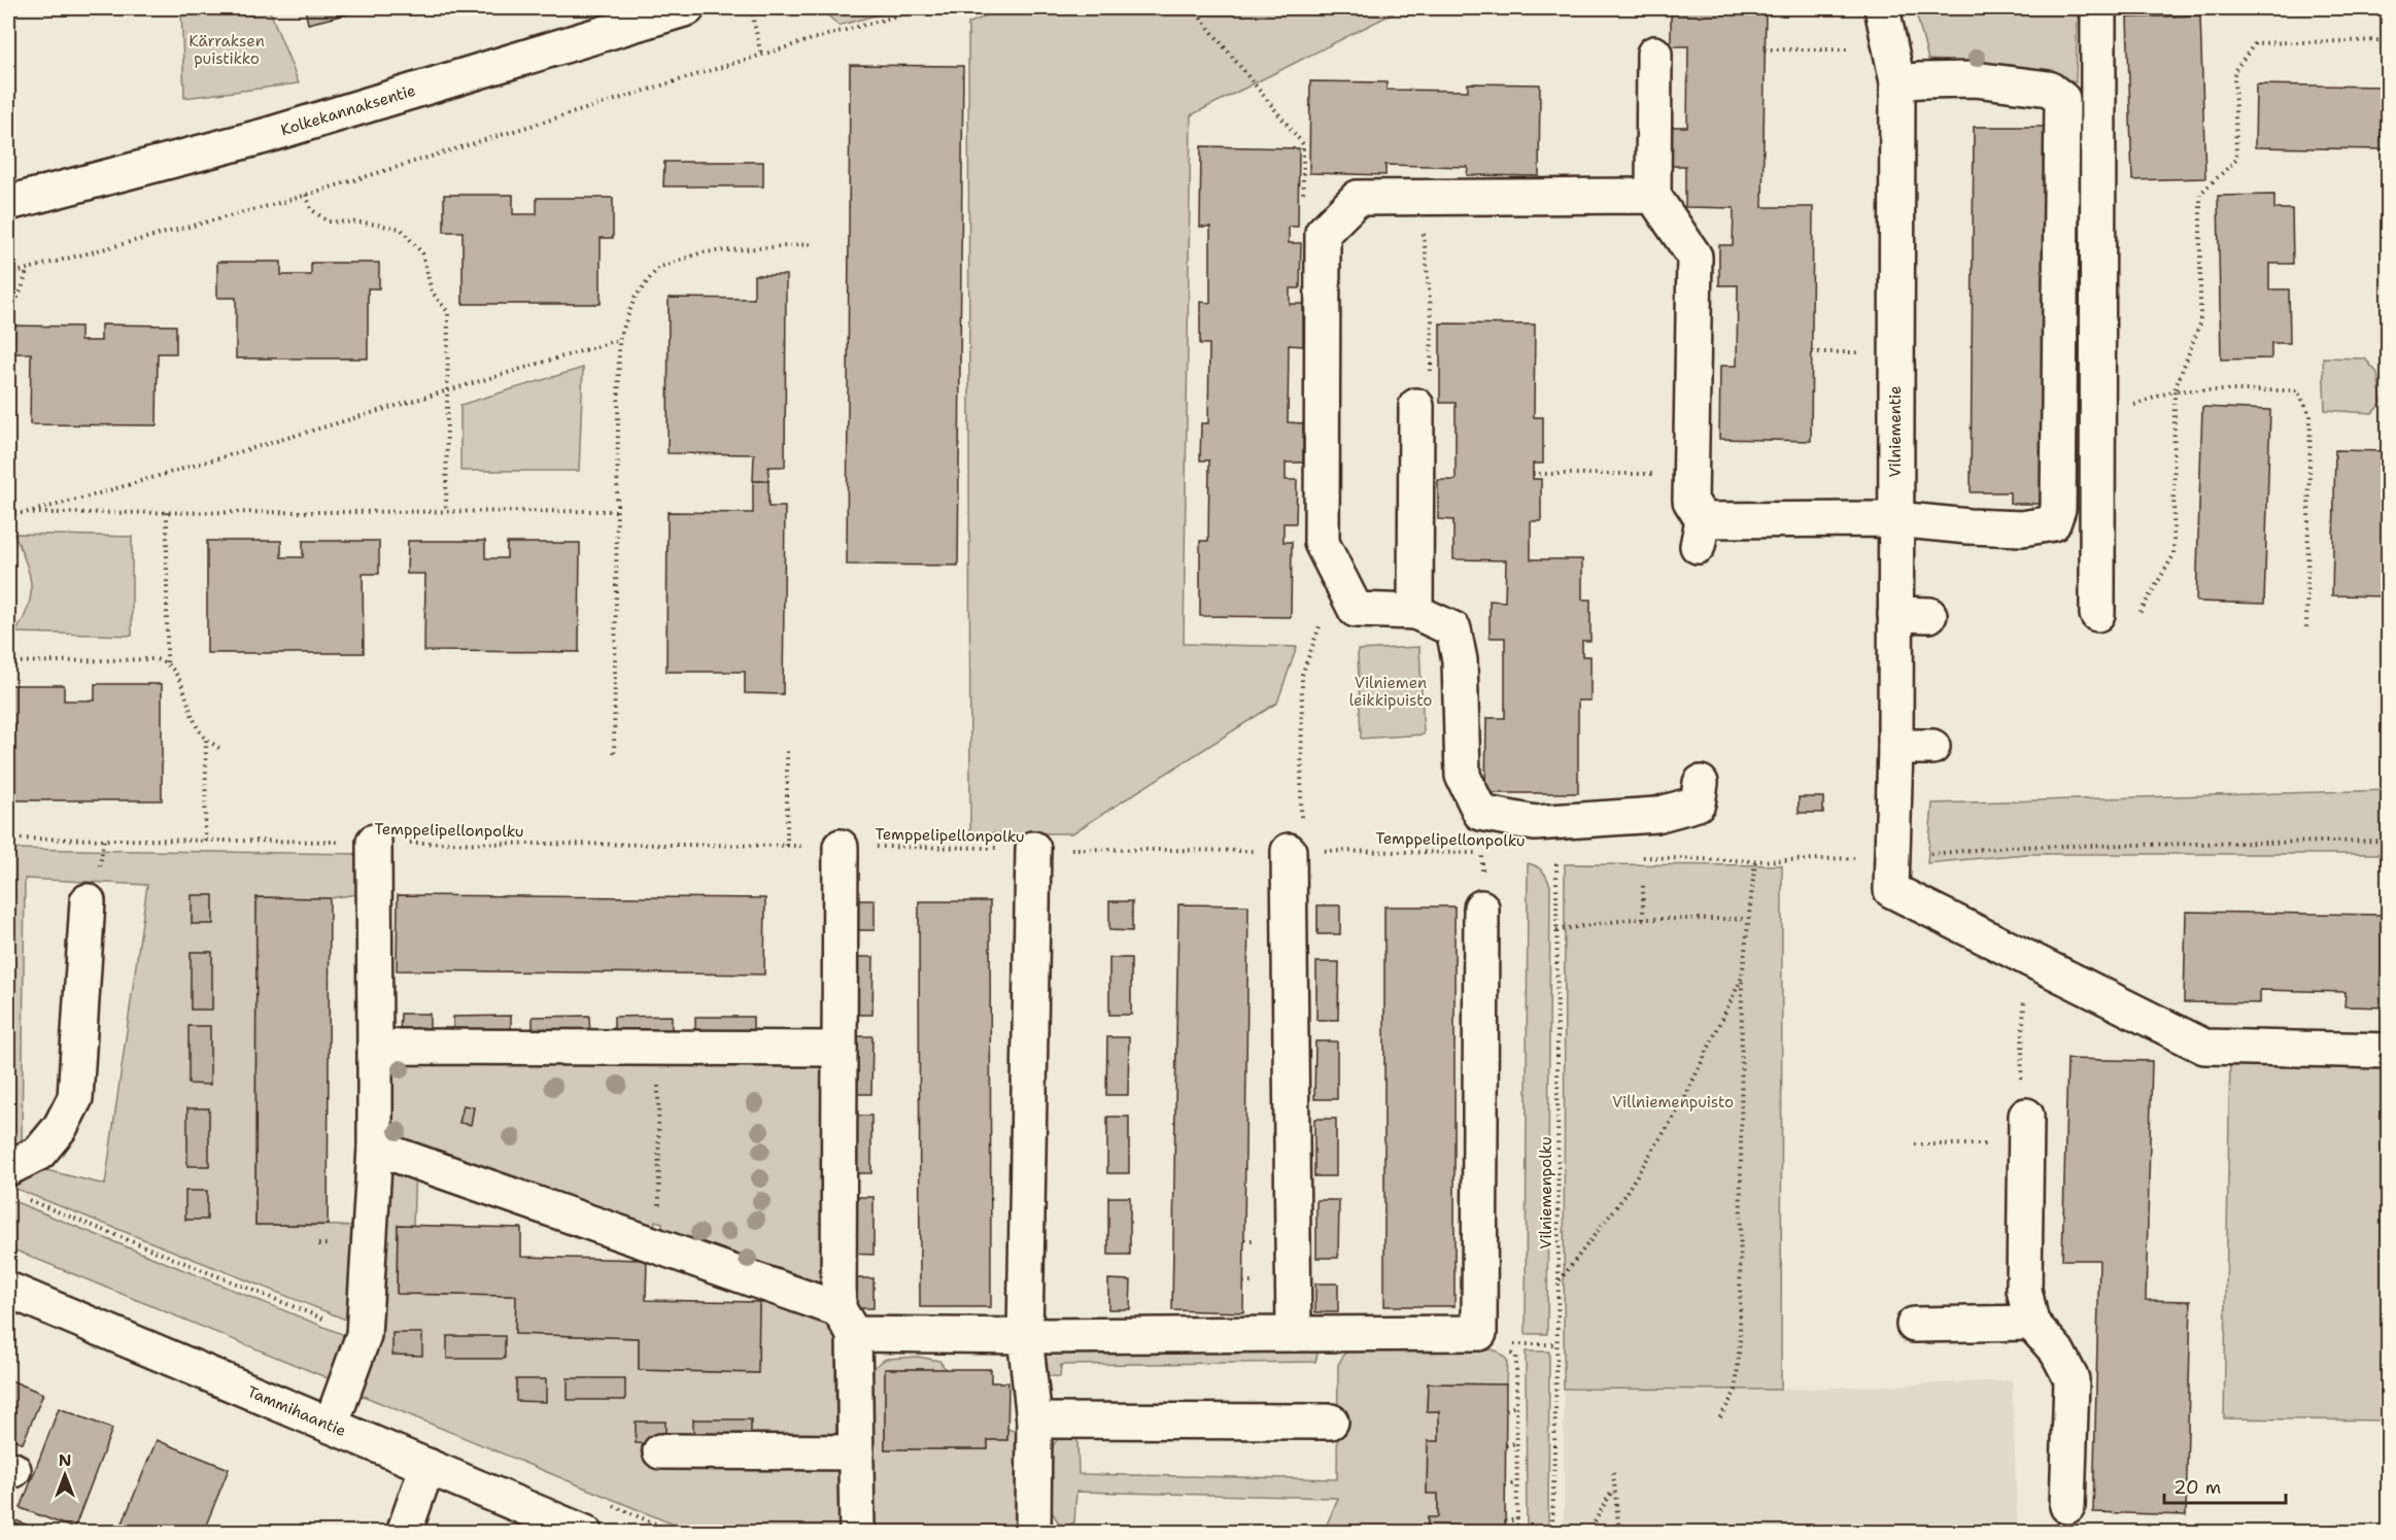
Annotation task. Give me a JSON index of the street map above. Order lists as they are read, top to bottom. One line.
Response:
{"streets":{"street":["Kolkekannaksentie","Vilniementie","Tammihaantie"],"path":["Temppelipellonpolku","Vilniemenpolku"]},"parks":["Kärraksen puistikko","Vilniemen leikkipuisto","Villniemenpuisto"],"scale_bar":"20 m","north":"top"}
